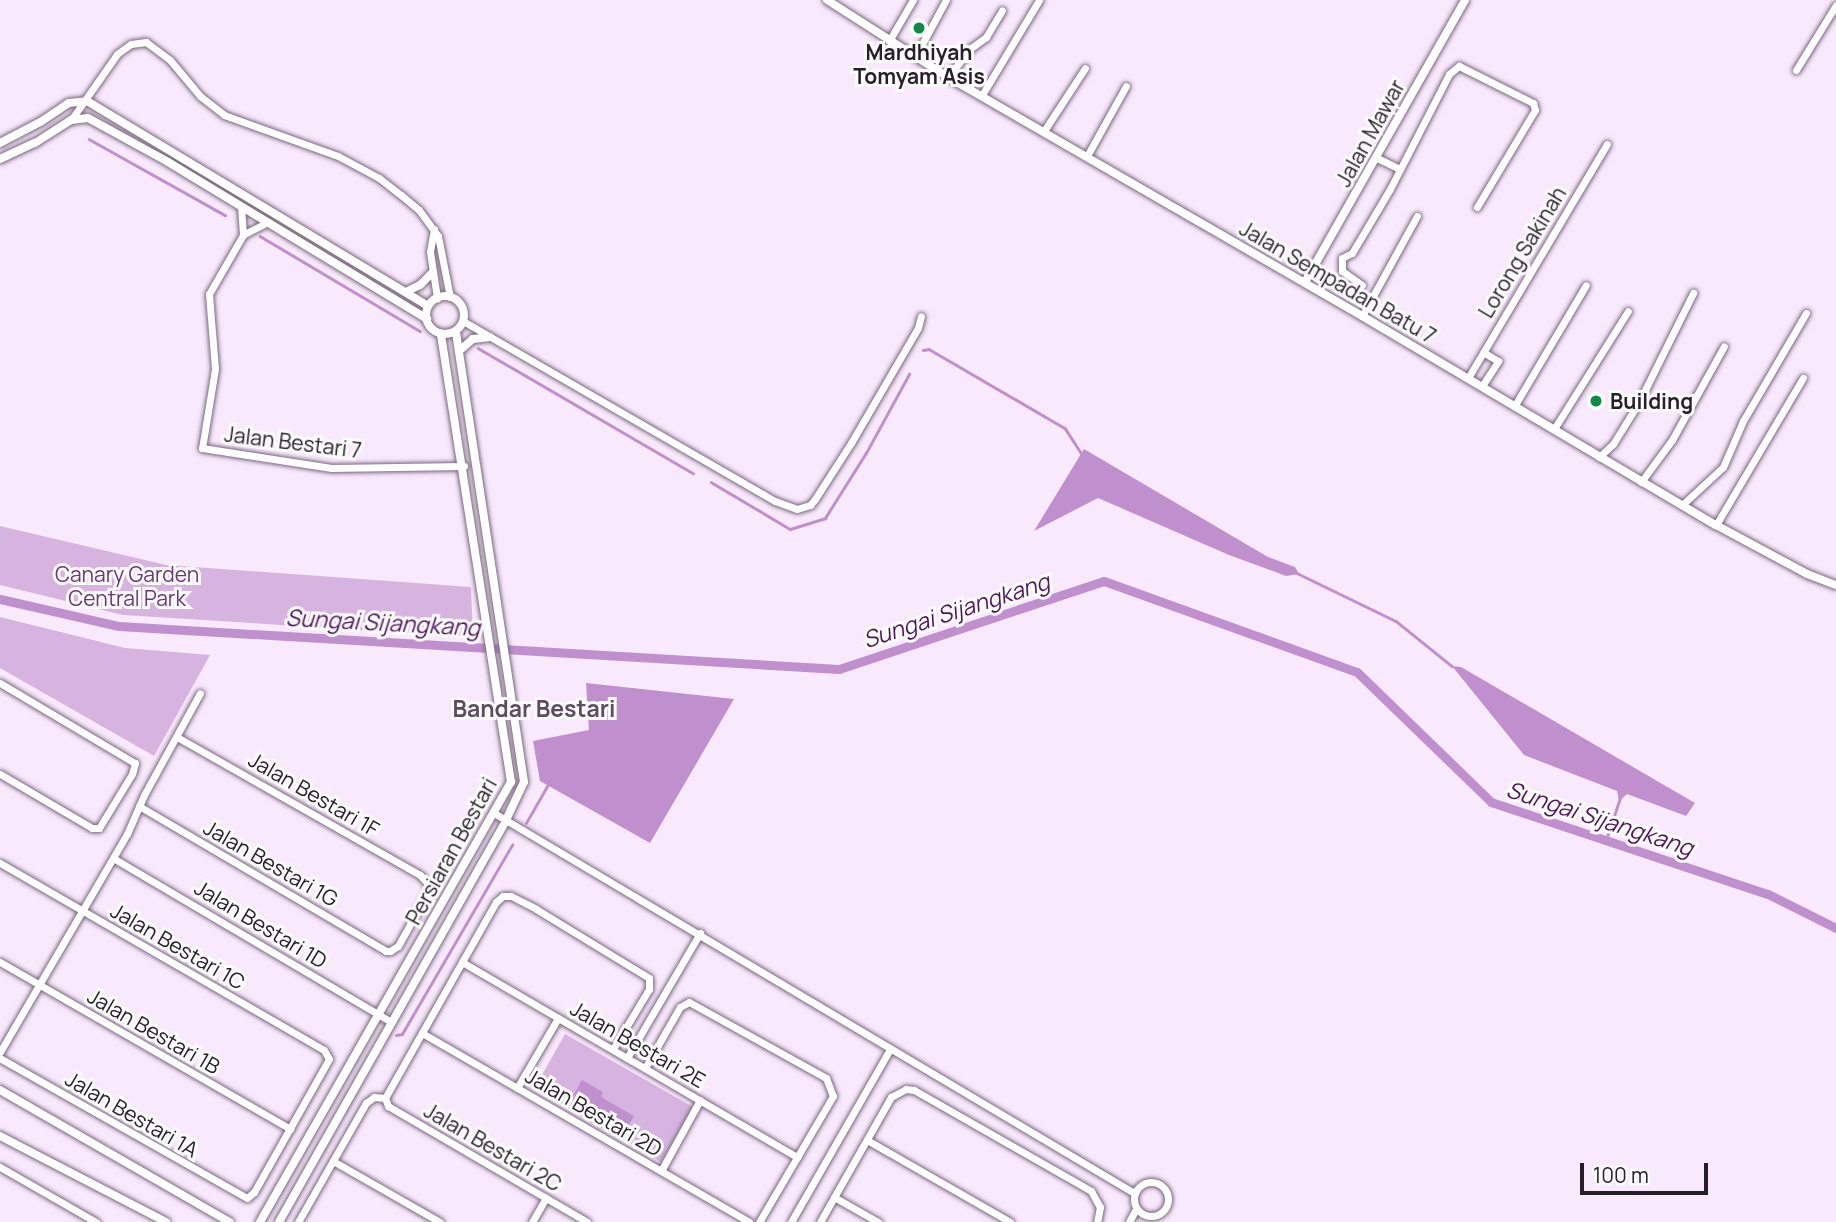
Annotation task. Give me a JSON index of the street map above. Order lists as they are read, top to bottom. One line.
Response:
{"streets":{"street":["Jalan Mawar","Lorong Sakinah","Jalan Sempadan Batu 7","Jalan Bestari 7","Jalan Bestari 1F","Persiaran Bestari","Jalan Bestari 1G","Jalan Bestari 1D","Jalan Bestari 1C","Jalan Bestari 1B","Jalan Bestari 2E","Jalan Bestari 2D","Jalan Bestari 1A","Jalan Bestari 2C"]},"crossings":[["Jalan Mawar","Jalan Sempadan Batu 7"],["Lorong Sakinah","Jalan Sempadan Batu 7"],["Jalan Bestari 7","Persiaran Bestari"],["Jalan Bestari 1F","Jalan Bestari 1G"],["Persiaran Bestari","Jalan Bestari 1D"],["Jalan Bestari 1C","Jalan Bestari 1B"],["Jalan Bestari 1C","Jalan Bestari 1A"],["Jalan Bestari 1B","Jalan Bestari 1A"]],"districts":["Bandar Bestari"],"water":["Sungai Sijangkang"],"parks":["Canary Garden Central Park"],"places":["Mardhiyah Tomyam Asis","Building"],"scale_bar":"100 m"}
